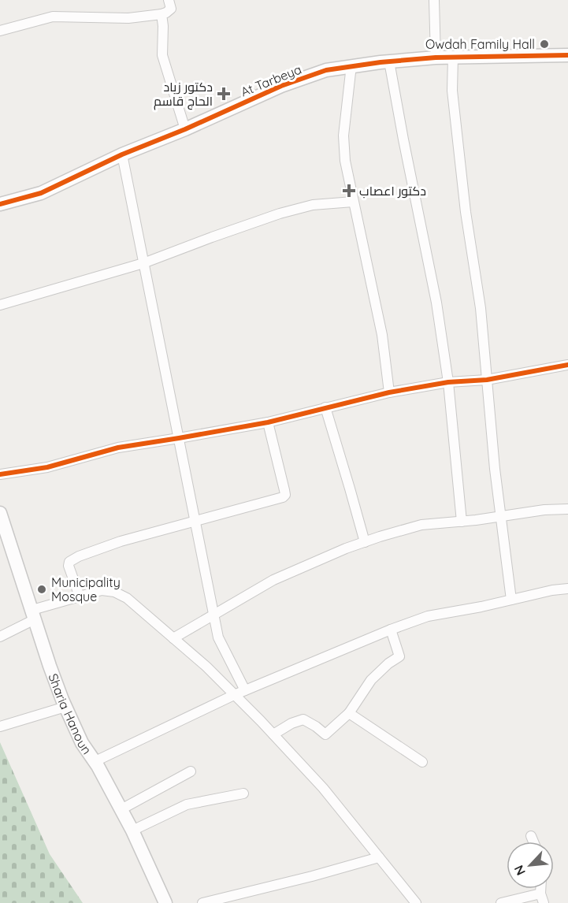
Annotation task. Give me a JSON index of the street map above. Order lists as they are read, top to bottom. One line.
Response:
{"streets":{"street":["At Tarbeya","Sharia Hanoun"]},"places":{"other":["Owdah Family Hall","Municipality Mosque"],"health":["دكتور زياد الحاج قاسم","دكتور اعصاب"]},"north":"bottom left"}
